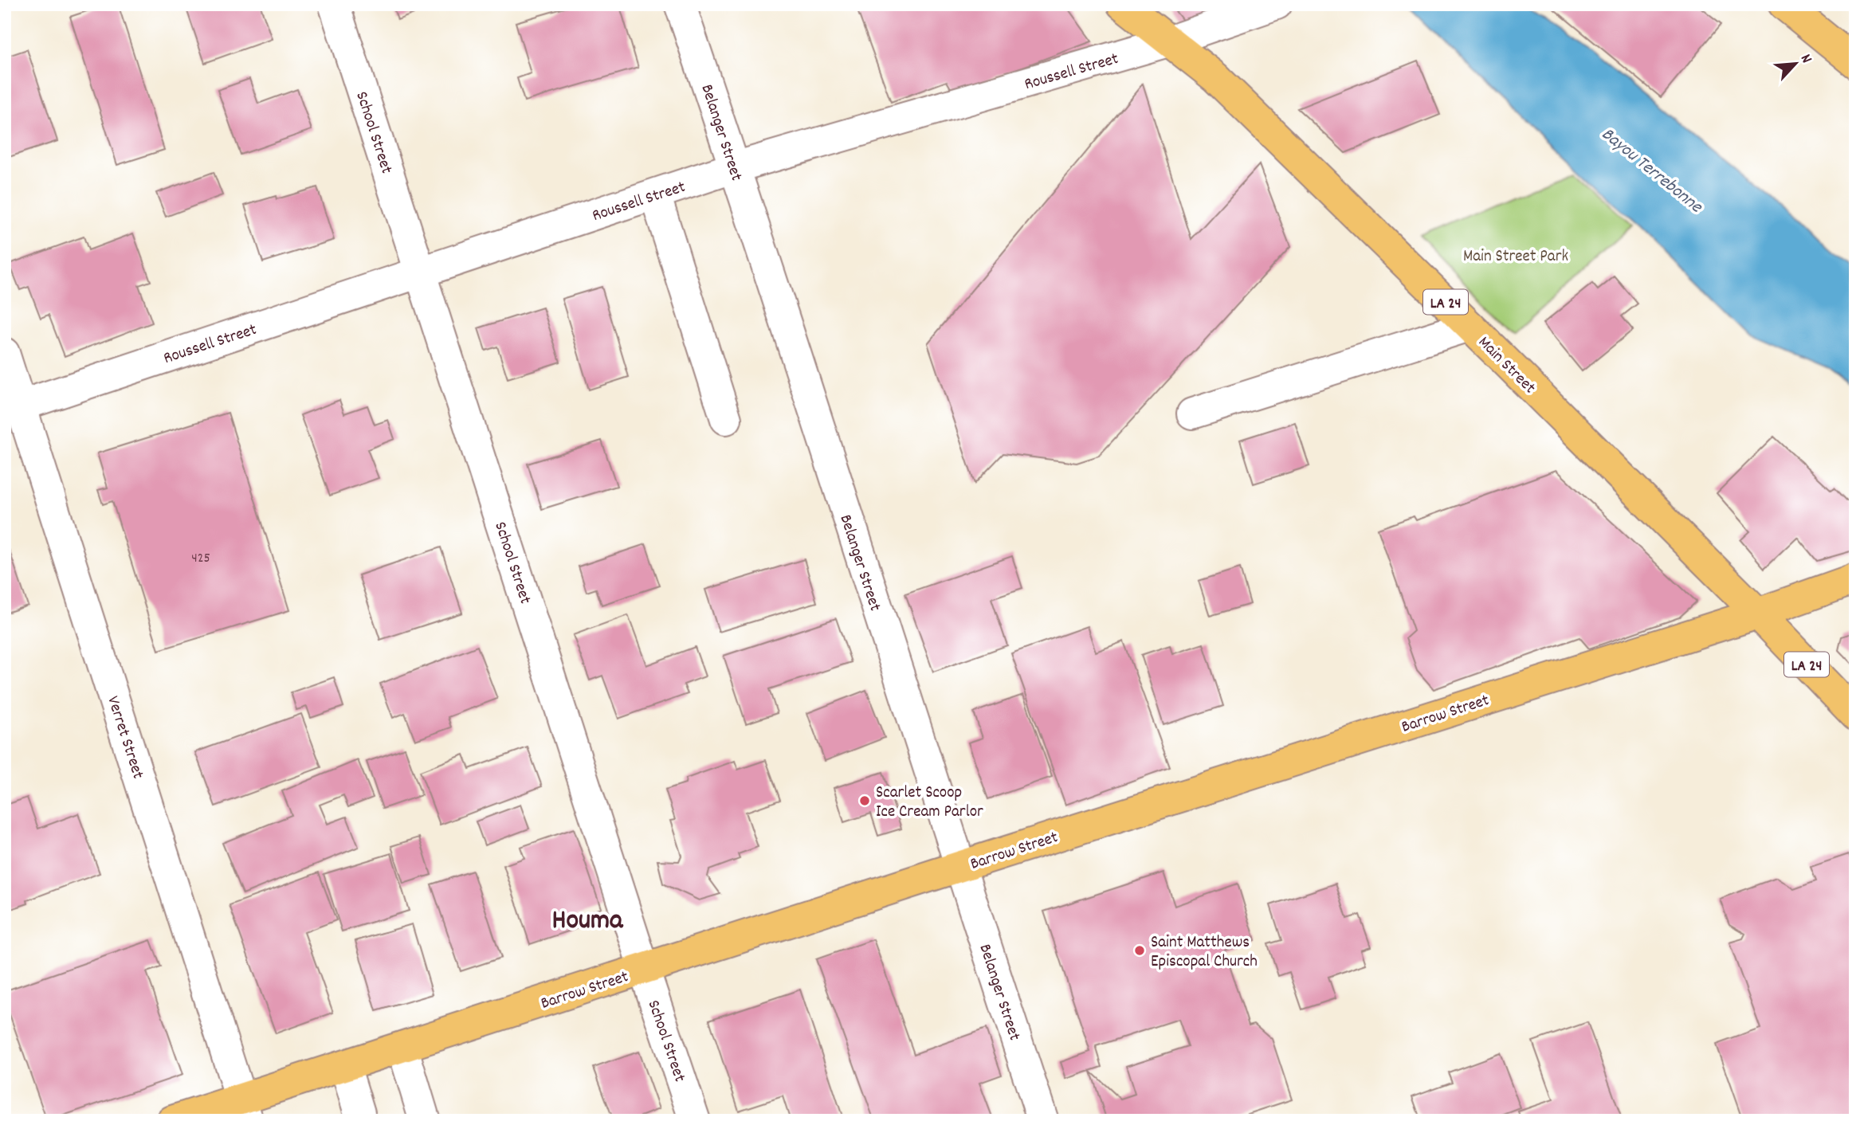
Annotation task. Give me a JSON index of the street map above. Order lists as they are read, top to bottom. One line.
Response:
{"streets":{"main road":["LA 24","Main Street","Barrow Street"],"street":["Roussell Street","School Street","Belanger Street","Verret Street"]},"crossings":[["Roussell Street","School Street"],["Roussell Street","Belanger Street"],["Roussell Street","Main Street"],["Roussell Street","Verret Street"],["School Street","Barrow Street"],["Belanger Street","Barrow Street"],["Main Street","Barrow Street"],["Barrow Street","Verret Street"]],"districts":["Houma"],"water":["Bayou Terrebonne"],"parks":["Main Street Park"],"places":["Scarlet Scoop Ice Cream Parlor","Saint Matthews Episcopal Church"],"house_numbers":["425"],"north":"top right"}
